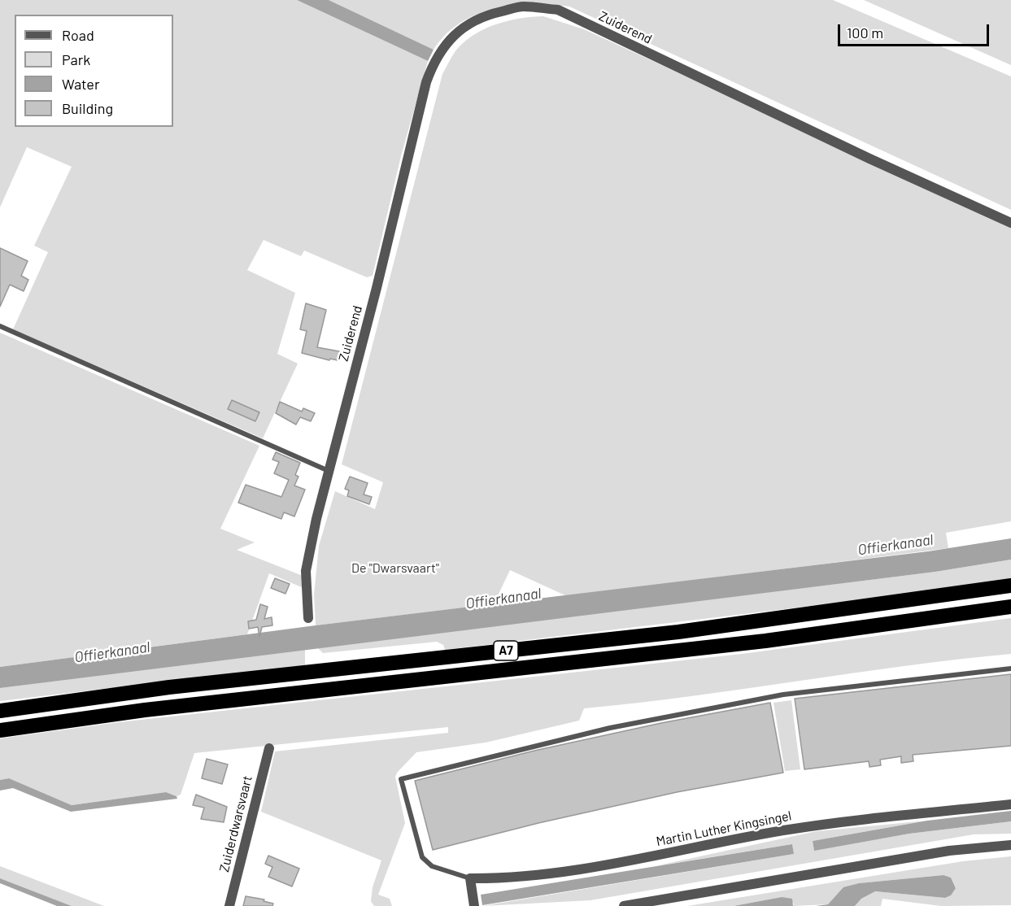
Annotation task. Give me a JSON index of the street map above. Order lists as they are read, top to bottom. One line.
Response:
{"streets":{"highway":["A7"],"street":["Zuiderend","Zuiderdwarsvaart","Martin Luther Kingsingel"]},"water":["Offierkanaal"],"parks":["De \"Dwarsvaart\""],"legend":["Road","Park","Water","Building"],"scale_bar":"100 m"}
